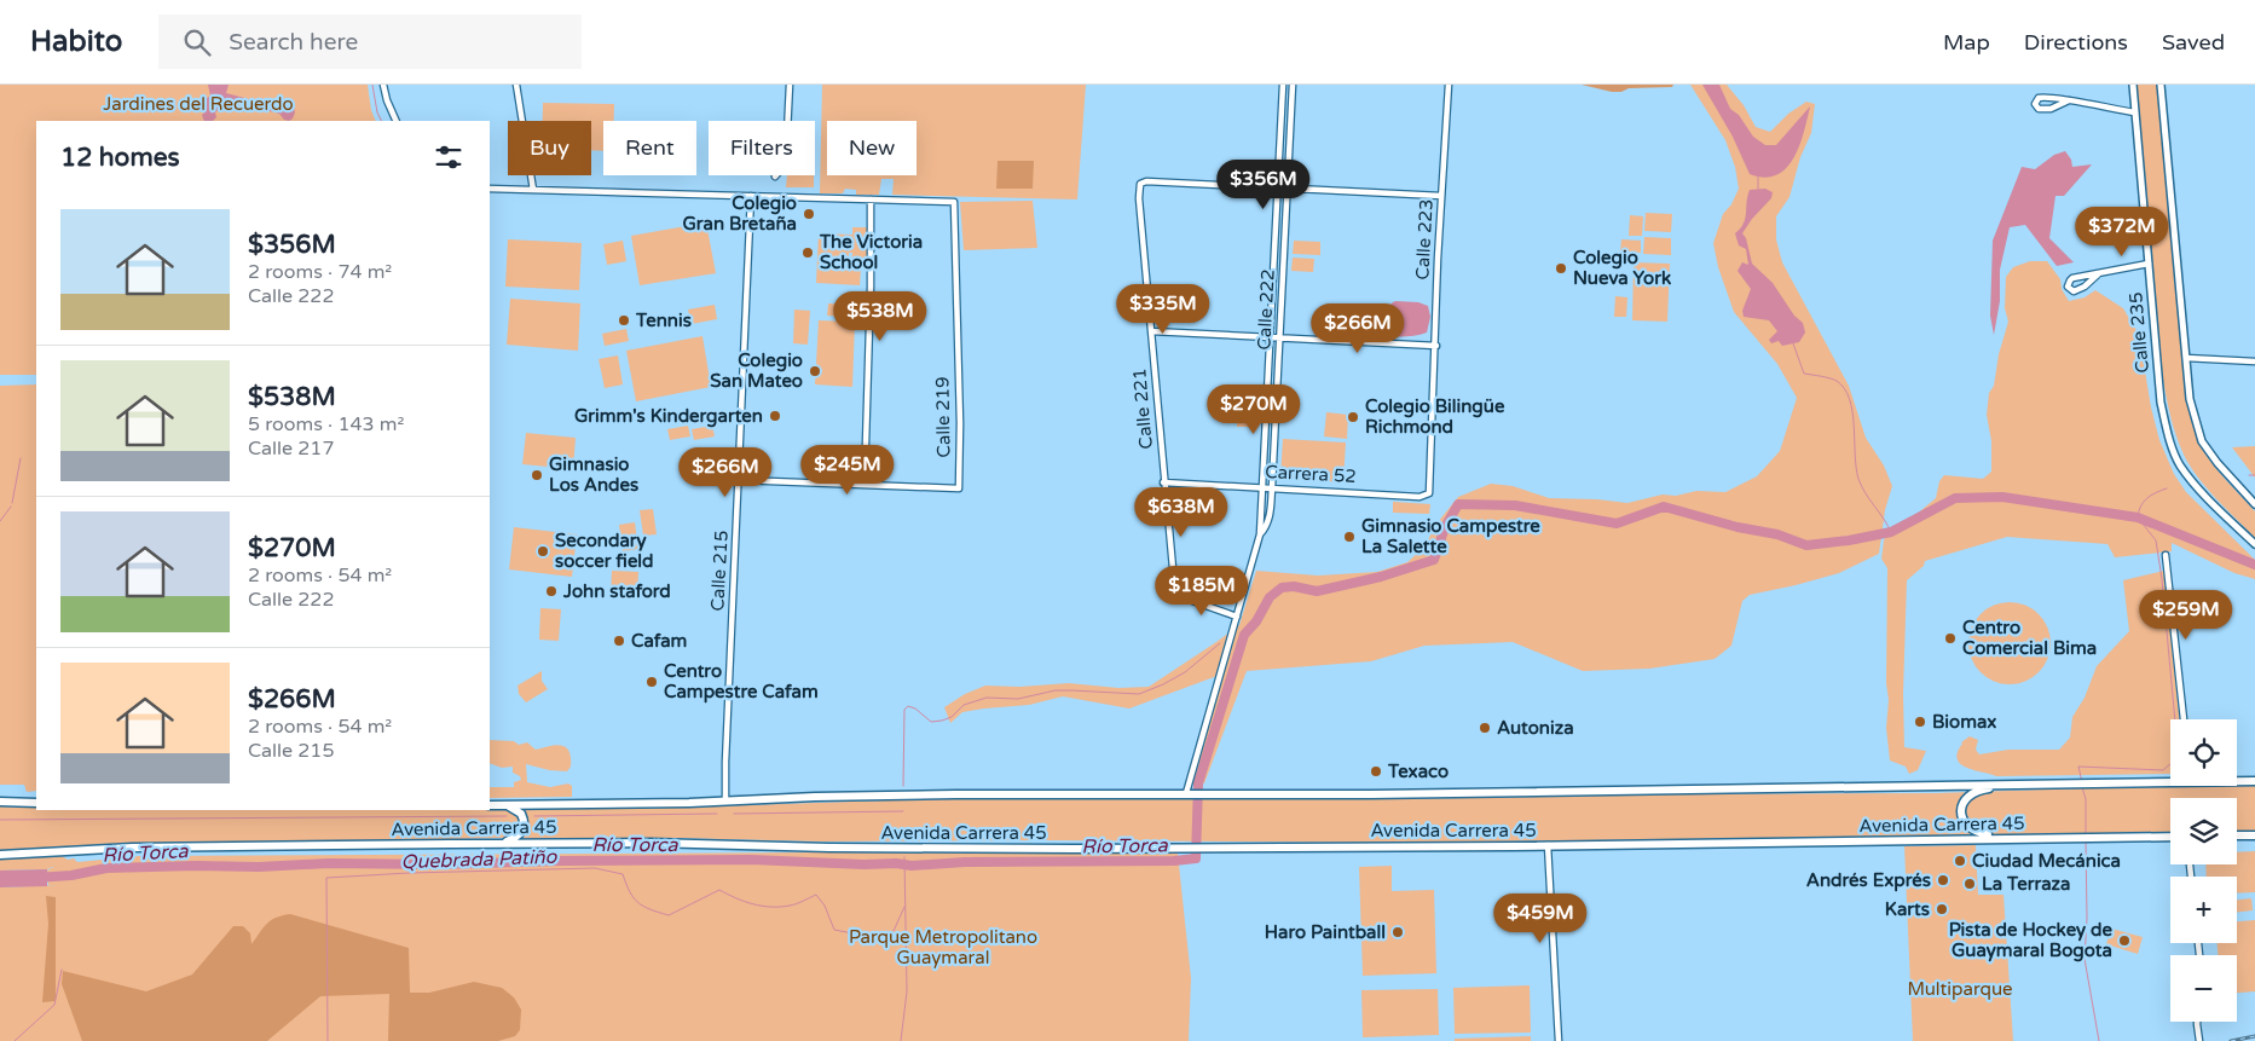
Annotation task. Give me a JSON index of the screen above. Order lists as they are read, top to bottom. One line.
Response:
{"streets":{"highway":["Avenida Carrera 45"],"main road":["Calle 235"],"street":["Calle 223","Calle 222","Calle 221","Calle 219","Carrera 52","Calle 215"]},"crossings":[["Calle 223","Carrera 52"],["Calle 222","Calle 221"],["Calle 222","Carrera 52"],["Calle 222","Avenida Carrera 45"],["Calle 221","Carrera 52"],["Calle 215","Avenida Carrera 45"]],"water":["Río Torca","Quebrada Patiño"],"parks":["Jardines del Recuerdo","Parque Metropolitano Guaymaral","Multiparque"],"places":["Colegio Gran Bretaña","The Victoria School","Colegio Nueva York","Tennis","Colegio San Mateo","Grimm's Kindergarten","Colegio Bilingüe Richmond","Gimnasio Los Andes","Gimnasio Campestre La Salette","Secondary soccer field","John staford","Centro Comercial Bima","Cafam","Centro Campestre Cafam","Biomax","Autoniza","Texaco","Ciudad Mecánica","Andrés Exprés","La Terraza","Karts","Haro Paintball","Pista de Hockey de Guaymaral Bogota"],"page":{"header":"Habito","search":"Search here","nav":["Map","Directions","Saved"],"chip":["Buy","Rent","Filters","New"],"heading":"12 homes","price":["$356M","$372M","$335M","$538M","$266M","$270M","$245M","$266M","$638M","$185M","$259M","$459M"],"list":[{"name":"$356M","note":"2 rooms · 74 m² · Calle 222"},{"name":"$538M","note":"5 rooms · 143 m² · Calle 217"},{"name":"$270M","note":"2 rooms · 54 m² · Calle 222"},{"name":"$266M","note":"2 rooms · 54 m² · Calle 215"}],"map_buttons":["+","−"]}}
